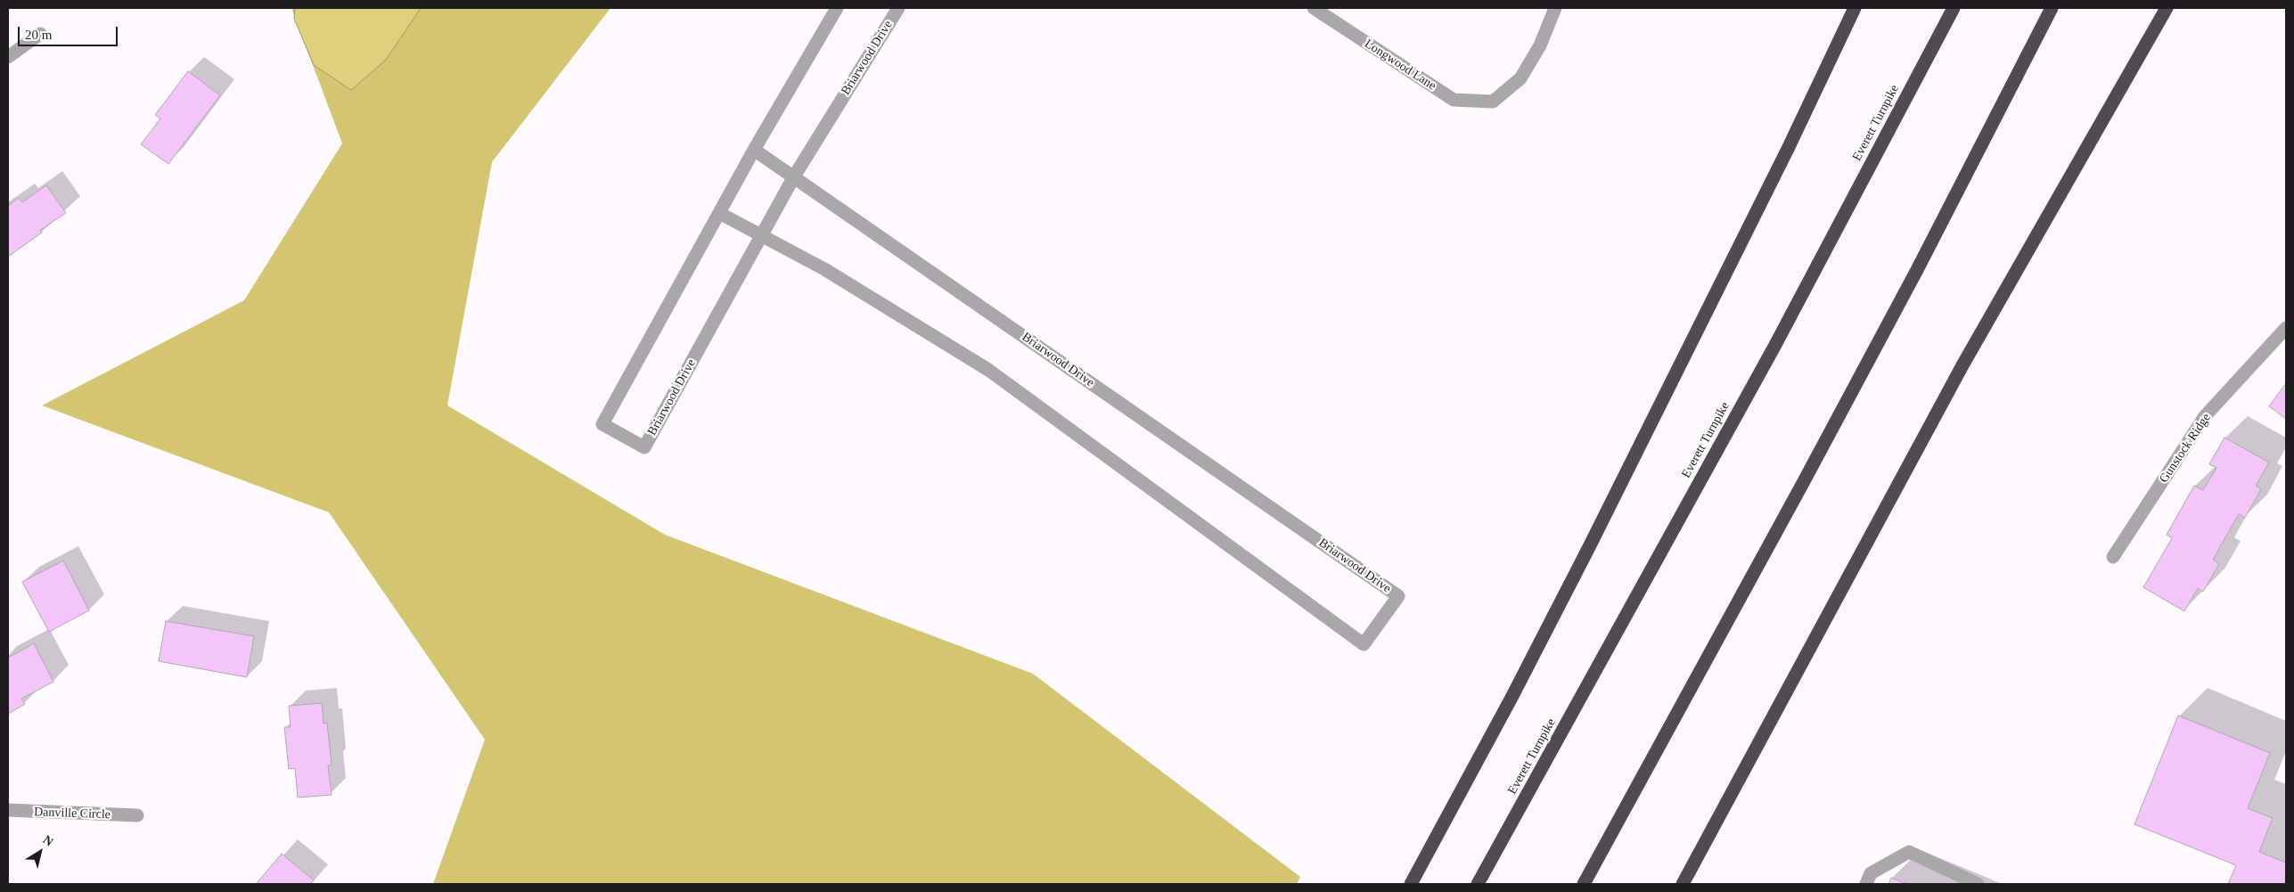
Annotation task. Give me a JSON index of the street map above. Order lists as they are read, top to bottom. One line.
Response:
{"streets":{"highway":["Everett Turnpike"],"street":["Briarwood Drive","Longwood Lane","Gunstock Ridge","Danville Circle"]},"scale_bar":"20 m","north":"top right"}
